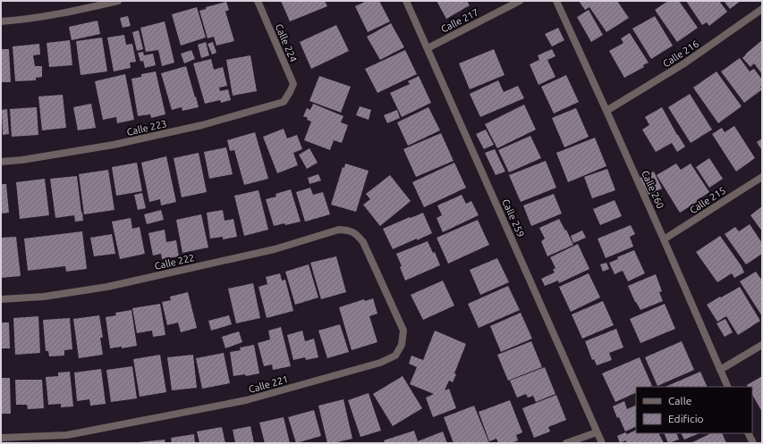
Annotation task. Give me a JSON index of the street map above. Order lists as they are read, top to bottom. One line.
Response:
{"streets":{"street":["Calle 217","Calle 224","Calle 216","Calle 223","Calle 260","Calle 215","Calle 259","Calle 222","Calle 221"]},"crossings":[["Calle 217","Calle 259"],["Calle 224","Calle 223"],["Calle 216","Calle 260"],["Calle 260","Calle 215"],["Calle 222","Calle 221"]],"legend":["Calle","Edificio"]}
